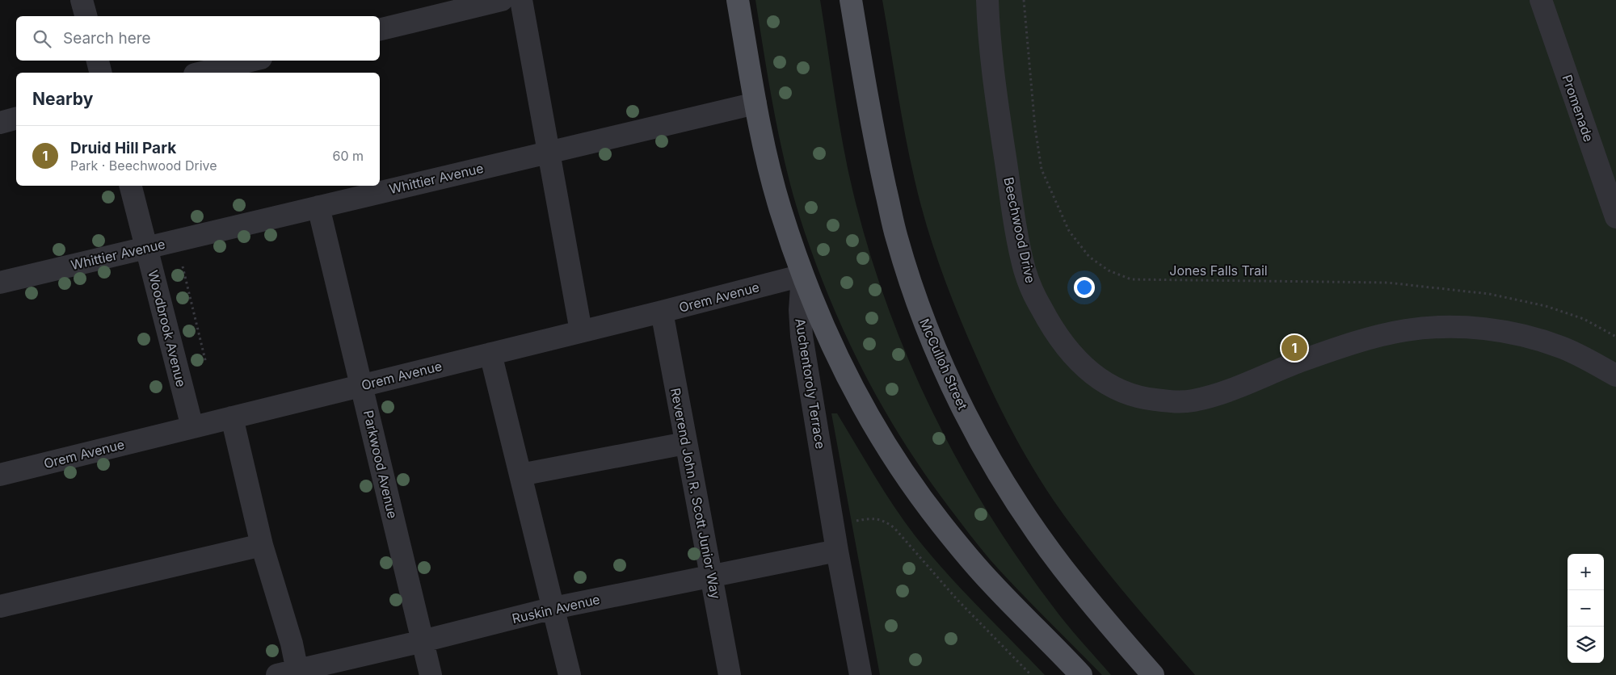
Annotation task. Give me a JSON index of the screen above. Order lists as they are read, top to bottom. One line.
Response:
{"streets":{"main road":["McCulloh Street","Auchentoroly Terrace"],"street":["Promenade","Whittier Avenue","Beechwood Drive","Orem Avenue","Woodbrook Avenue","Parkwood Avenue","Reverend John R. Scott Junior Way","Ruskin Avenue"],"path":["Jones Falls Trail"]},"crossings":[["Whittier Avenue","Woodbrook Avenue"],["Whittier Avenue","Auchentoroly Terrace"],["Whittier Avenue","Parkwood Avenue"],["Orem Avenue","Woodbrook Avenue"],["Orem Avenue","Auchentoroly Terrace"],["Orem Avenue","Parkwood Avenue"],["Orem Avenue","Reverend John R. Scott Junior Way"],["Auchentoroly Terrace","Ruskin Avenue"],["Parkwood Avenue","Ruskin Avenue"],["Reverend John R. Scott Junior Way","Ruskin Avenue"]],"page":{"search":"Search here","heading":"Nearby","list":[{"mark":"1","name":"Druid Hill Park","note":"Park · Beechwood Drive","value":"60 m"}],"pins":"1","map_buttons":["+","−"]}}
